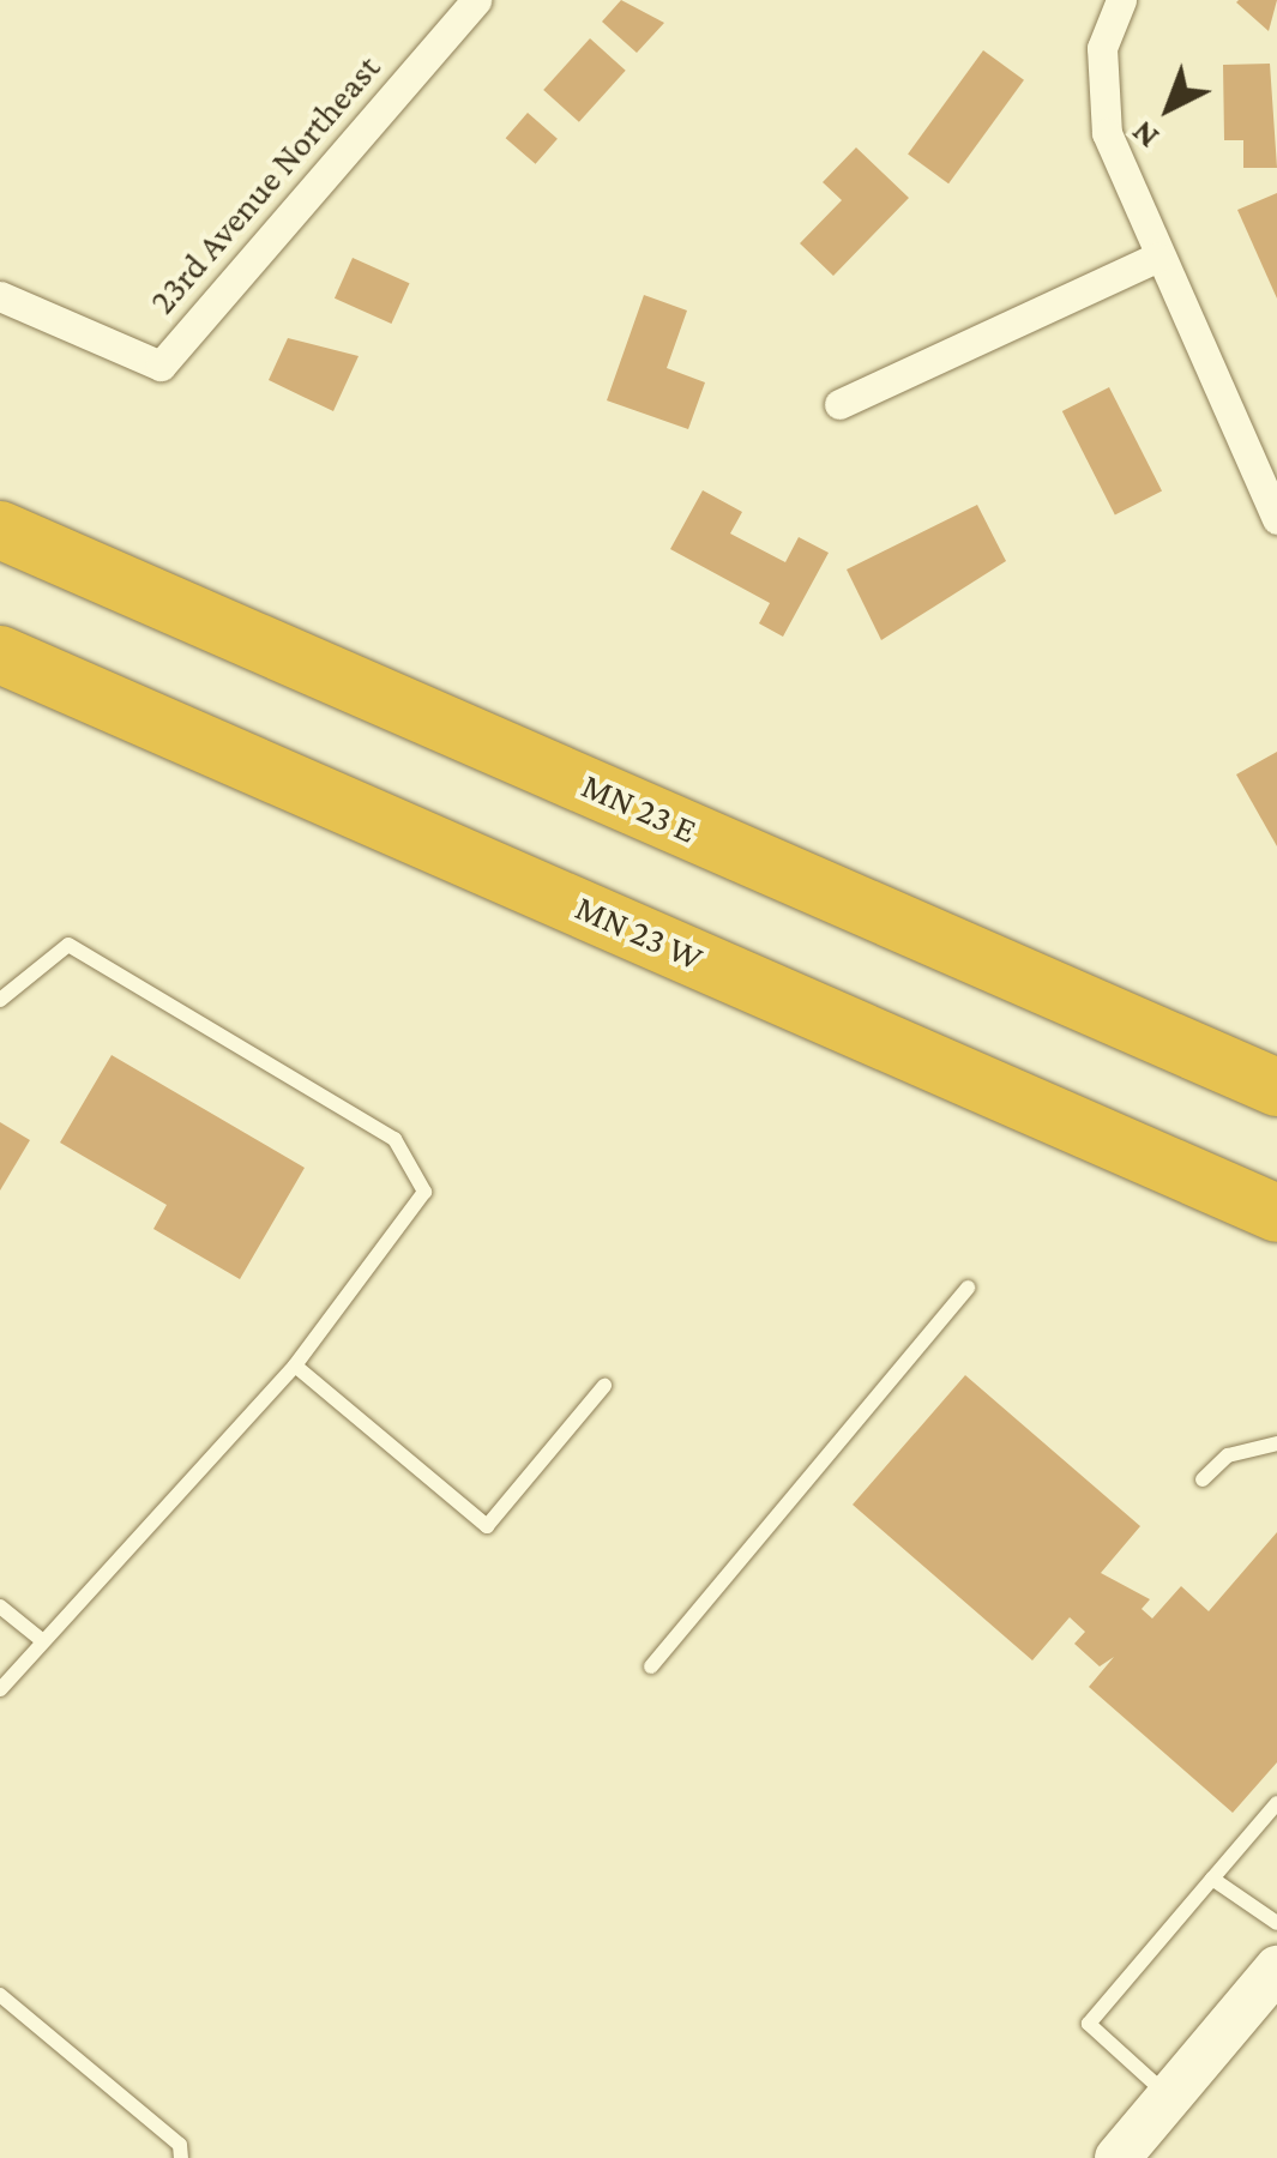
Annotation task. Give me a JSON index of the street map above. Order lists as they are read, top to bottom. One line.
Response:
{"streets":{"highway":["MN 23 E","MN 23 W"],"street":["23rd Avenue Northeast"]},"north":"bottom left"}
